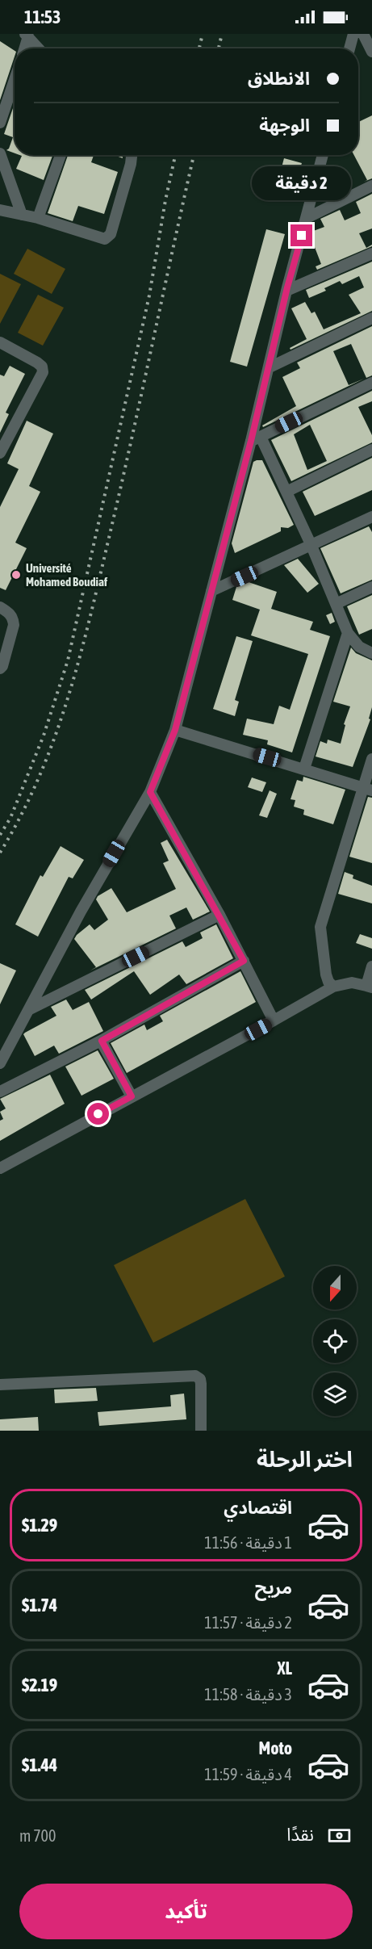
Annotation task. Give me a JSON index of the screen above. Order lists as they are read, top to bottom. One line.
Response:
{"places":["Université Mohamed Boudiaf"],"north":"bottom","page":{"status":"11:53","banner":["الانطلاق","الوجهة"],"bubble":"2 دقيقة","heading":"اختر الرحلة","list":[{"name":"اقتصادي","note":"1 دقيقة · 11:56","value":"$1.29"},{"name":"مريح","note":"2 دقيقة · 11:57","value":"$1.74"},{"name":"XL","note":"3 دقيقة · 11:58","value":"$2.19"},{"name":"Moto","note":"4 دقيقة · 11:59","value":"$1.44"}],"pay":["نقدًا","700 m"],"buttons":"تأكيد"}}
